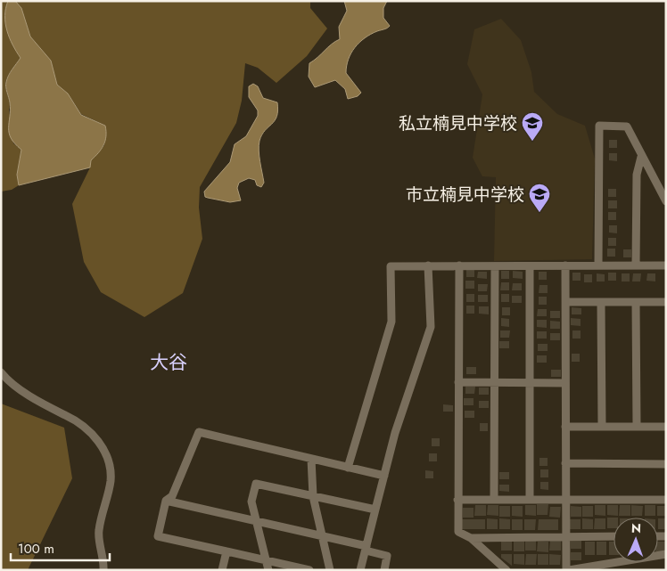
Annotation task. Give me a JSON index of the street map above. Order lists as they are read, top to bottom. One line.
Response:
{"districts":["大谷"],"places":{"school or university":["私立楠見中学校","市立楠見中学校"]},"scale_bar":"100 m","north":"top"}
